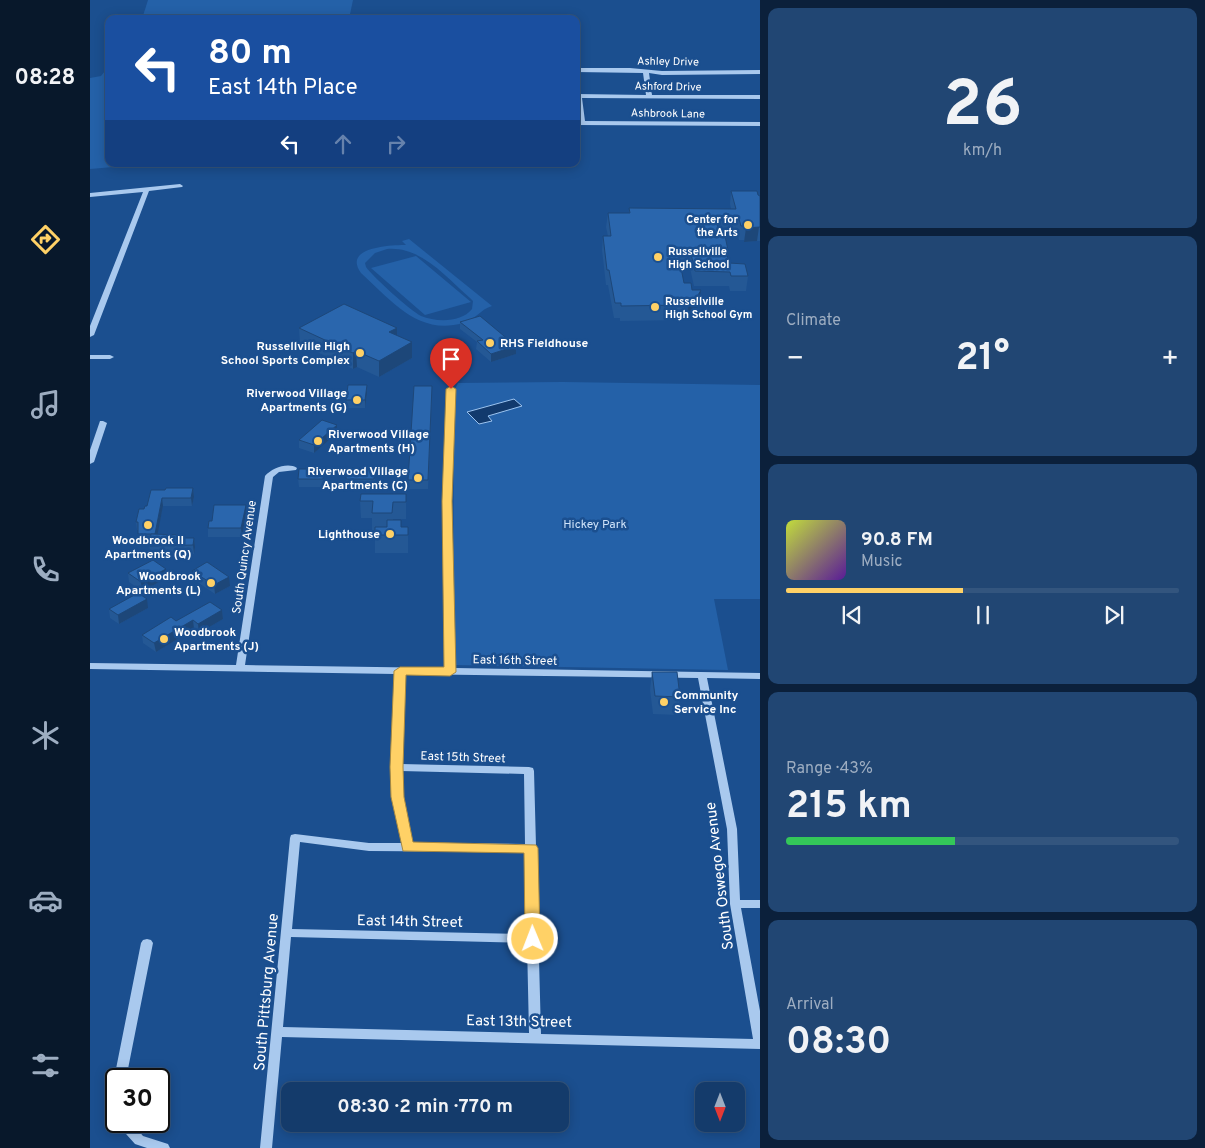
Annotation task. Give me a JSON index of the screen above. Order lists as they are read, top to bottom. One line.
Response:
{"streets":{"street":["Ashley Drive","Ashford Drive","Ashbrook Lane","South Quincy Avenue","East 16th Street","East 15th Street","South Oswego Avenue","East 14th Street","South Pittsburg Avenue","East 13th Street"]},"crossings":[["South Quincy Avenue","East 16th Street"],["East 16th Street","South Oswego Avenue"],["South Oswego Avenue","East 13th Street"],["East 14th Street","South Pittsburg Avenue"],["South Pittsburg Avenue","East 13th Street"]],"parks":["Hickey Park"],"places":["Center for the Arts","Russellville High School","Russellville High School Gym","RHS Fieldhouse","Russellville High School Sports Complex","Riverwood Village Apartments (G)","Riverwood Village Apartments (H)","Riverwood Village Apartments (C)","Woodbrook II Apartments (Q)","Lighthouse","Woodbrook Apartments (L)","Woodbrook Apartments (J)","Community Service Inc"],"north":"bottom","page":{"tabs":"08:28","tile":[["26","km/h"],"Climate",["Range · 43%","215 km"],["Arrival","08:30"]],"turn":["80 m","East 14th Place"],"heat":["−","21°","+"],"song":["90.8 FM","Music"],"limit":"30","trip":"08:30 · 2 min · 770 m"}}
